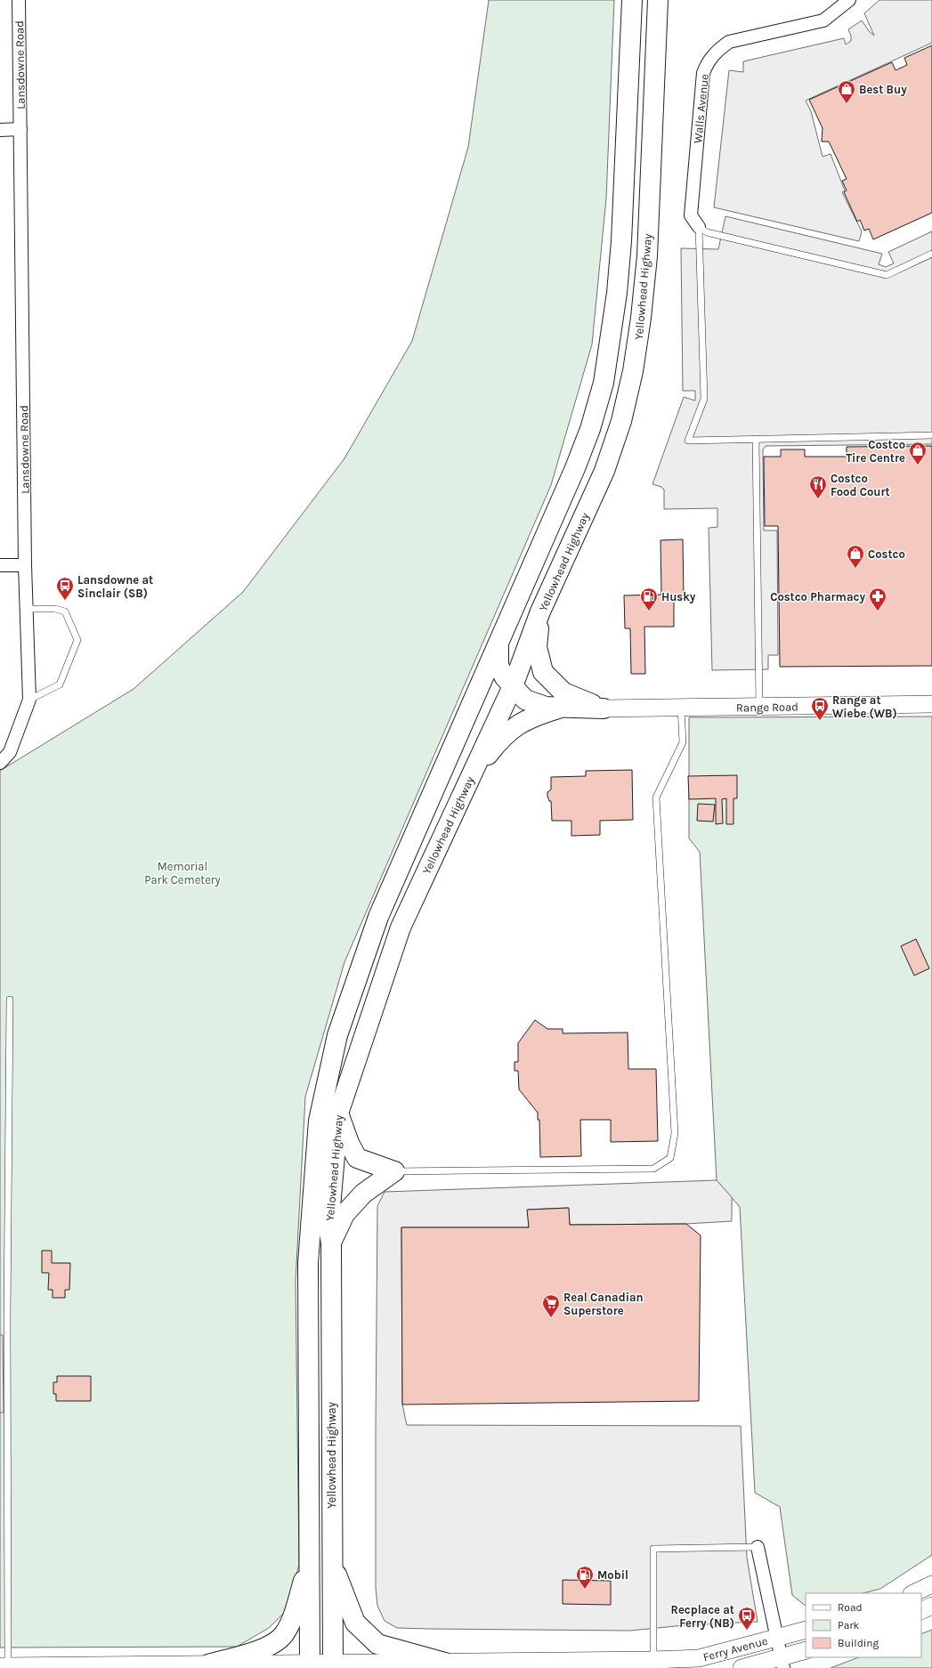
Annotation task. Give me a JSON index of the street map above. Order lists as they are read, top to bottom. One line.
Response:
{"streets":{"highway":["Yellowhead Highway"],"main road":["Range Road","Ferry Avenue"],"street":["Lansdowne Road","Walls Avenue"]},"crossings":[["Yellowhead Highway","Ferry Avenue"]],"parks":["Memorial Park Cemetery"],"places":{"shop":["Best Buy","Costco Tire Centre","Costco"],"restaurant":["Costco Food Court"],"bus stop":["Lansdowne at Sinclair (SB)","Range at Wiebe (WB)","Recplace at Ferry (NB)"],"fuel station":["Husky","Mobil"],"pharmacy":["Costco Pharmacy"],"supermarket":["Real Canadian Superstore"]},"legend":["Road","Park","Building"]}
